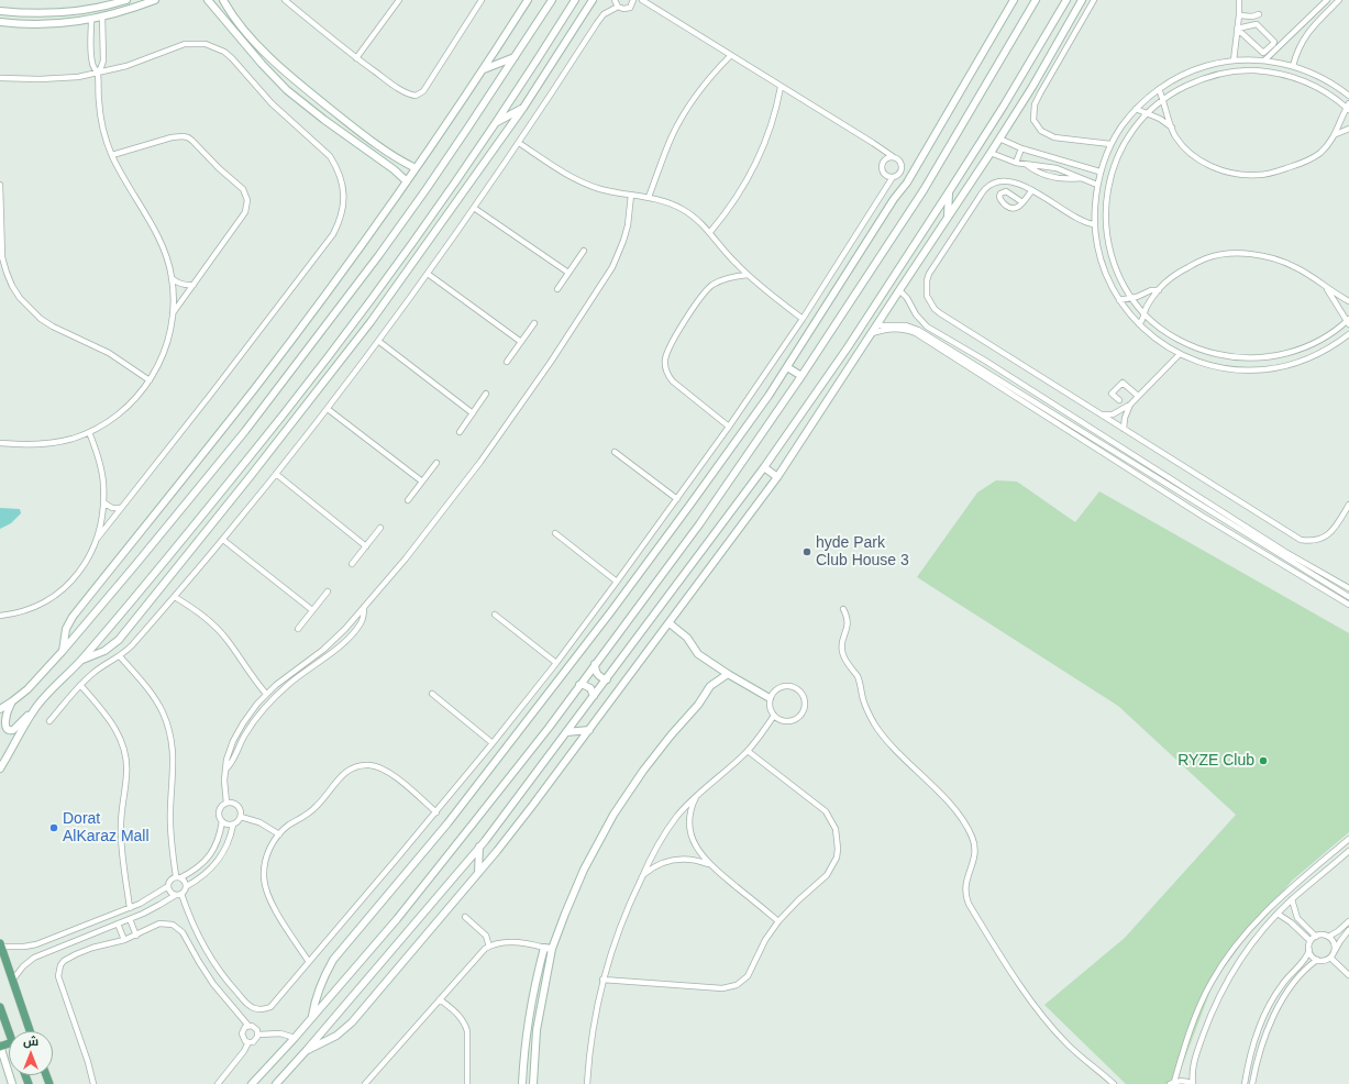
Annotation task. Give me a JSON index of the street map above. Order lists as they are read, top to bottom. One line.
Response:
{"places":["hyde Park Club House 3","RYZE Club","Dorat AlKaraz Mall"],"north":"top"}
